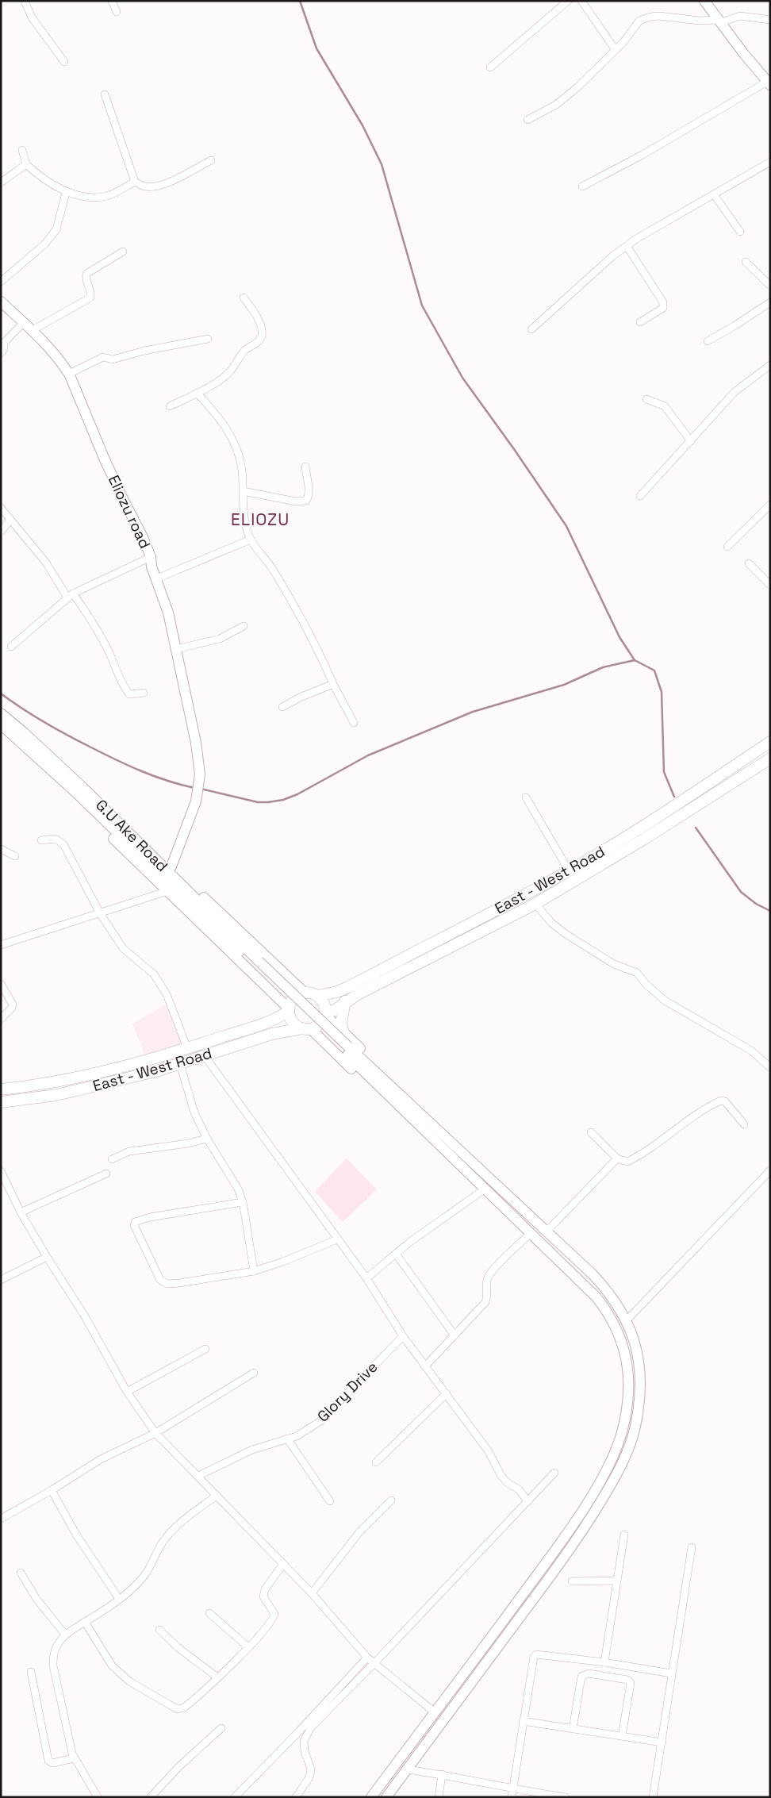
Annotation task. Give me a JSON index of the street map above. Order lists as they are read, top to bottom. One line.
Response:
{"streets":{"main road":["Eliozu road","G.U Ake Road","East - West Road"],"street":["Glory Drive"]},"districts":["ELIOZU"]}
